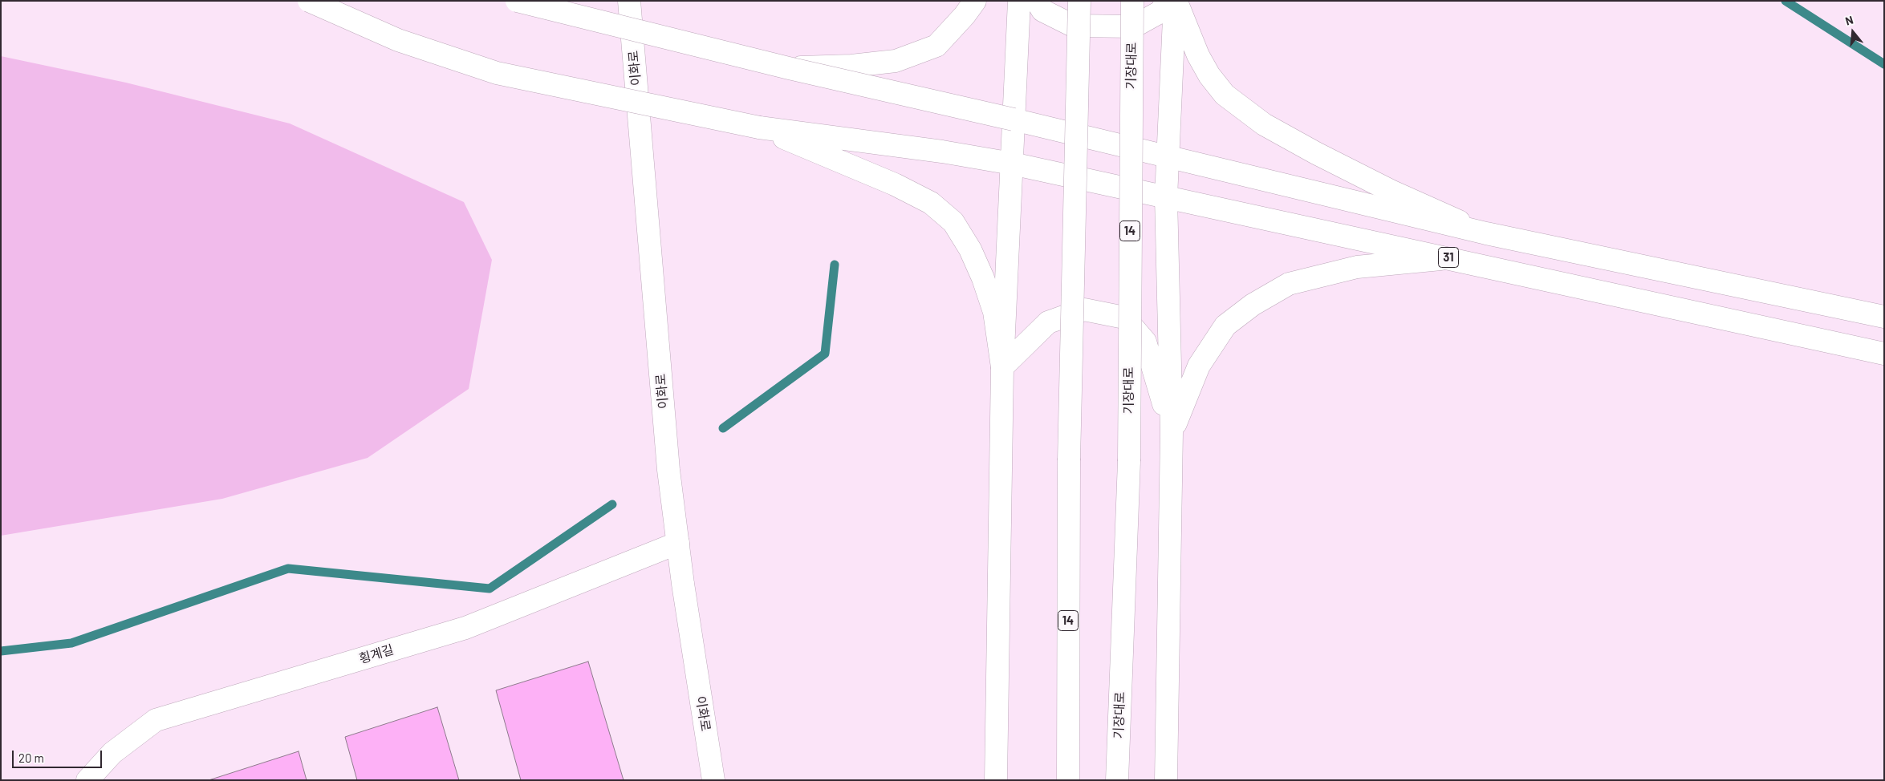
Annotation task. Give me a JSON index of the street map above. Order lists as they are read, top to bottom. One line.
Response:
{"streets":{"main road":["기장대로","이화로","14","31","횡계길"]},"crossings":[["이화로","횡계길"]],"scale_bar":"20 m","north":"top"}
